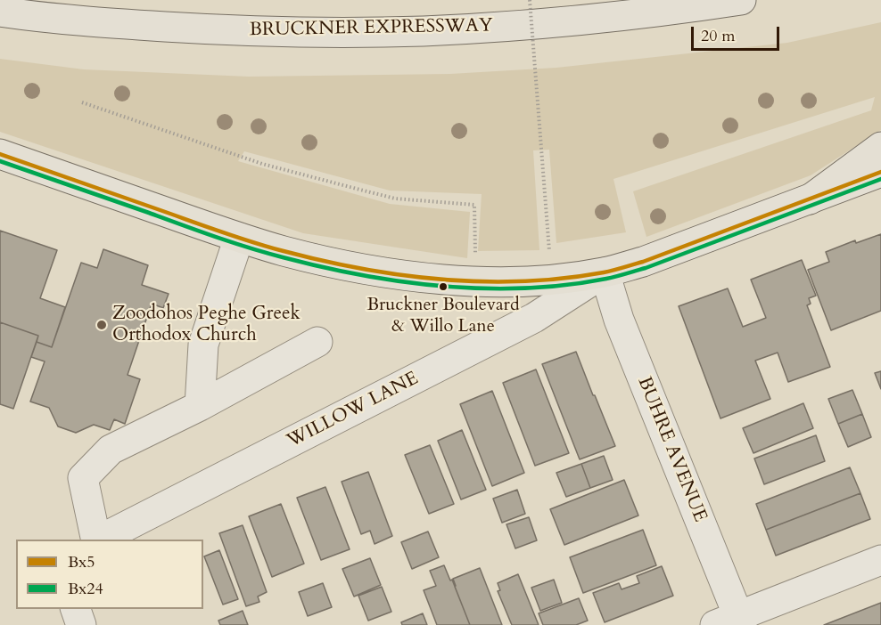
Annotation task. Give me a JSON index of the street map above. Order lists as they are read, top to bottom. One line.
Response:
{"streets":{"main road":["BRUCKNER EXPRESSWAY"],"street":["WILLOW LANE","BUHRE AVENUE"]},"crossings":[["WILLOW LANE","BUHRE AVENUE"]],"places":["Bruckner Boulevard & Willo Lane","Zoodohos Peghe Greek Orthodox Church"],"lines":["transit line Bx5","transit line Bx24"],"legend":["Bx5","Bx24"],"scale_bar":"20 m"}
